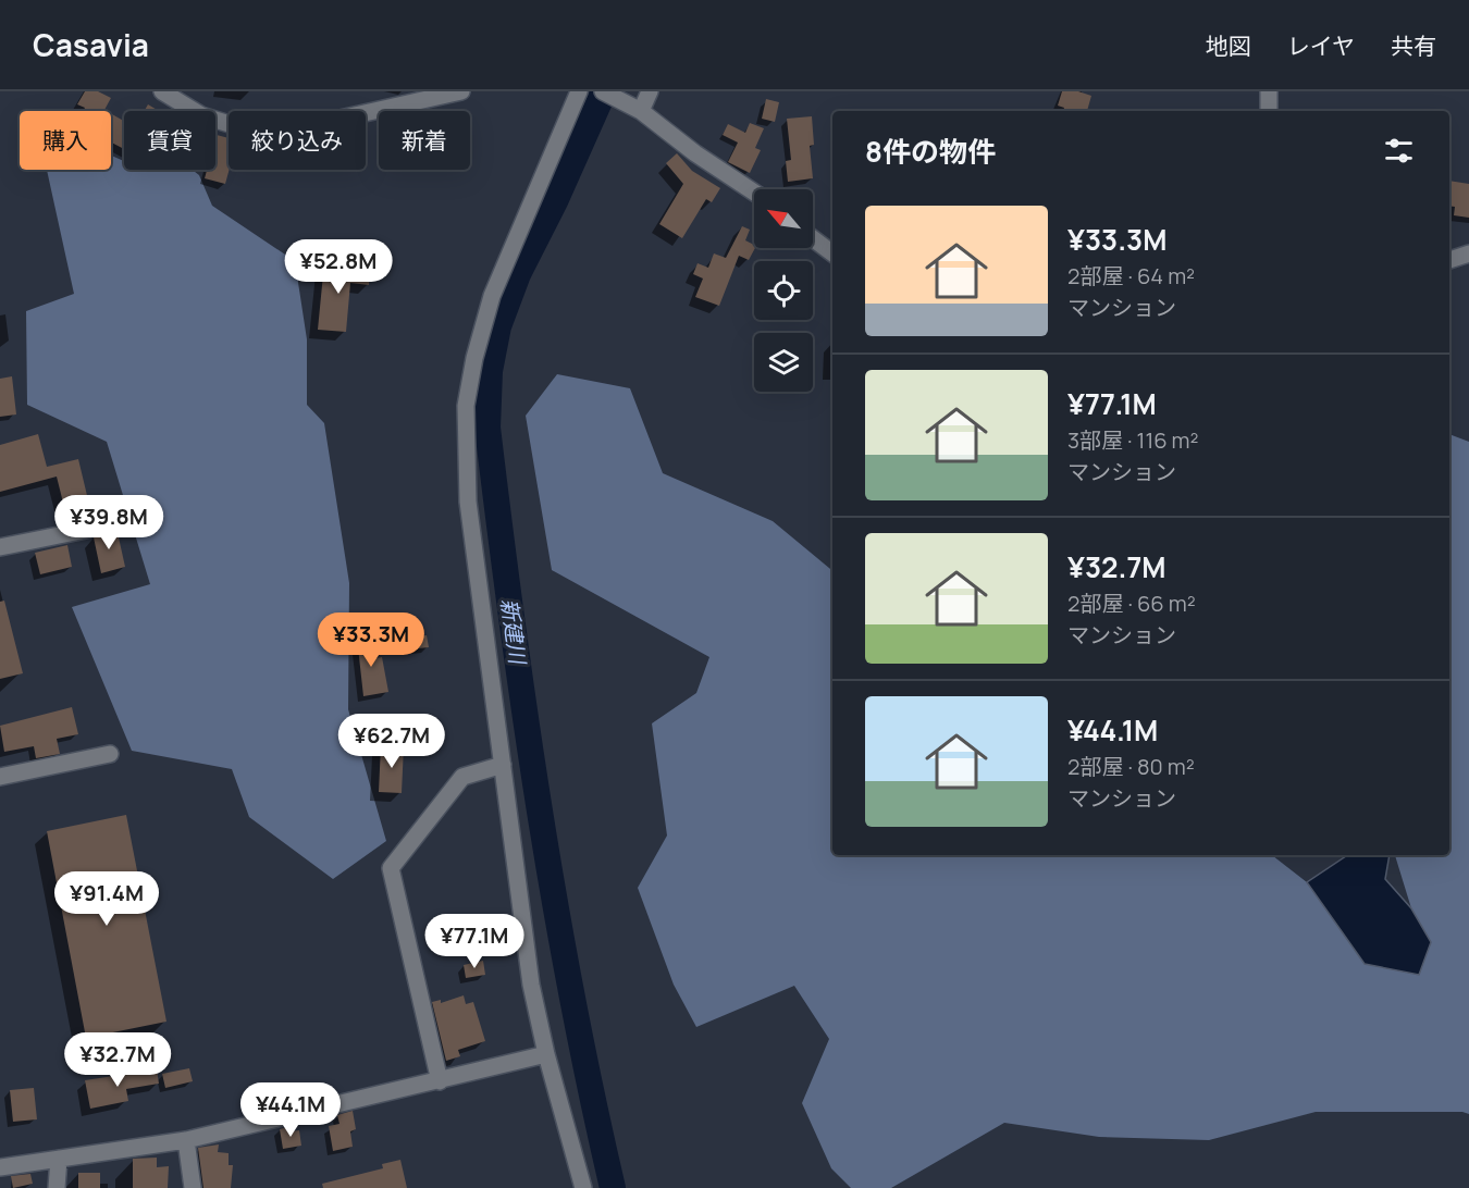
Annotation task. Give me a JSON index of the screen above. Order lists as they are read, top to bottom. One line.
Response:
{"water":["新建川"],"north":"top left","page":{"header":"Casavia","nav":["地図","レイヤ","共有"],"chip":["購入","賃貸","絞り込み","新着"],"heading":"8件の物件","list":[{"name":"¥33.3M","note":"2部屋 · 64 m² · マンション"},{"name":"¥77.1M","note":"3部屋 · 116 m² · マンション"},{"name":"¥32.7M","note":"2部屋 · 66 m² · マンション"},{"name":"¥44.1M","note":"2部屋 · 80 m² · マンション"}],"price":["¥52.8M","¥39.8M","¥33.3M","¥62.7M","¥91.4M","¥77.1M","¥32.7M","¥44.1M"]}}
